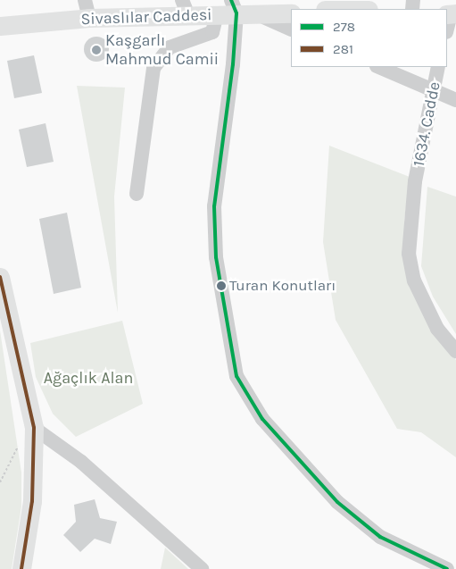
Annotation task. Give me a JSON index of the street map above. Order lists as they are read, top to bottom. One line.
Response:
{"streets":{"main road":["Sivaslılar Caddesi"],"street":["1634. Cadde"]},"parks":["Ağaçlık Alan"],"places":["Kaşgarlı Mahmud Camii","Turan Konutları"],"lines":["transit line 278","transit line 281"],"legend":["278","281"]}
